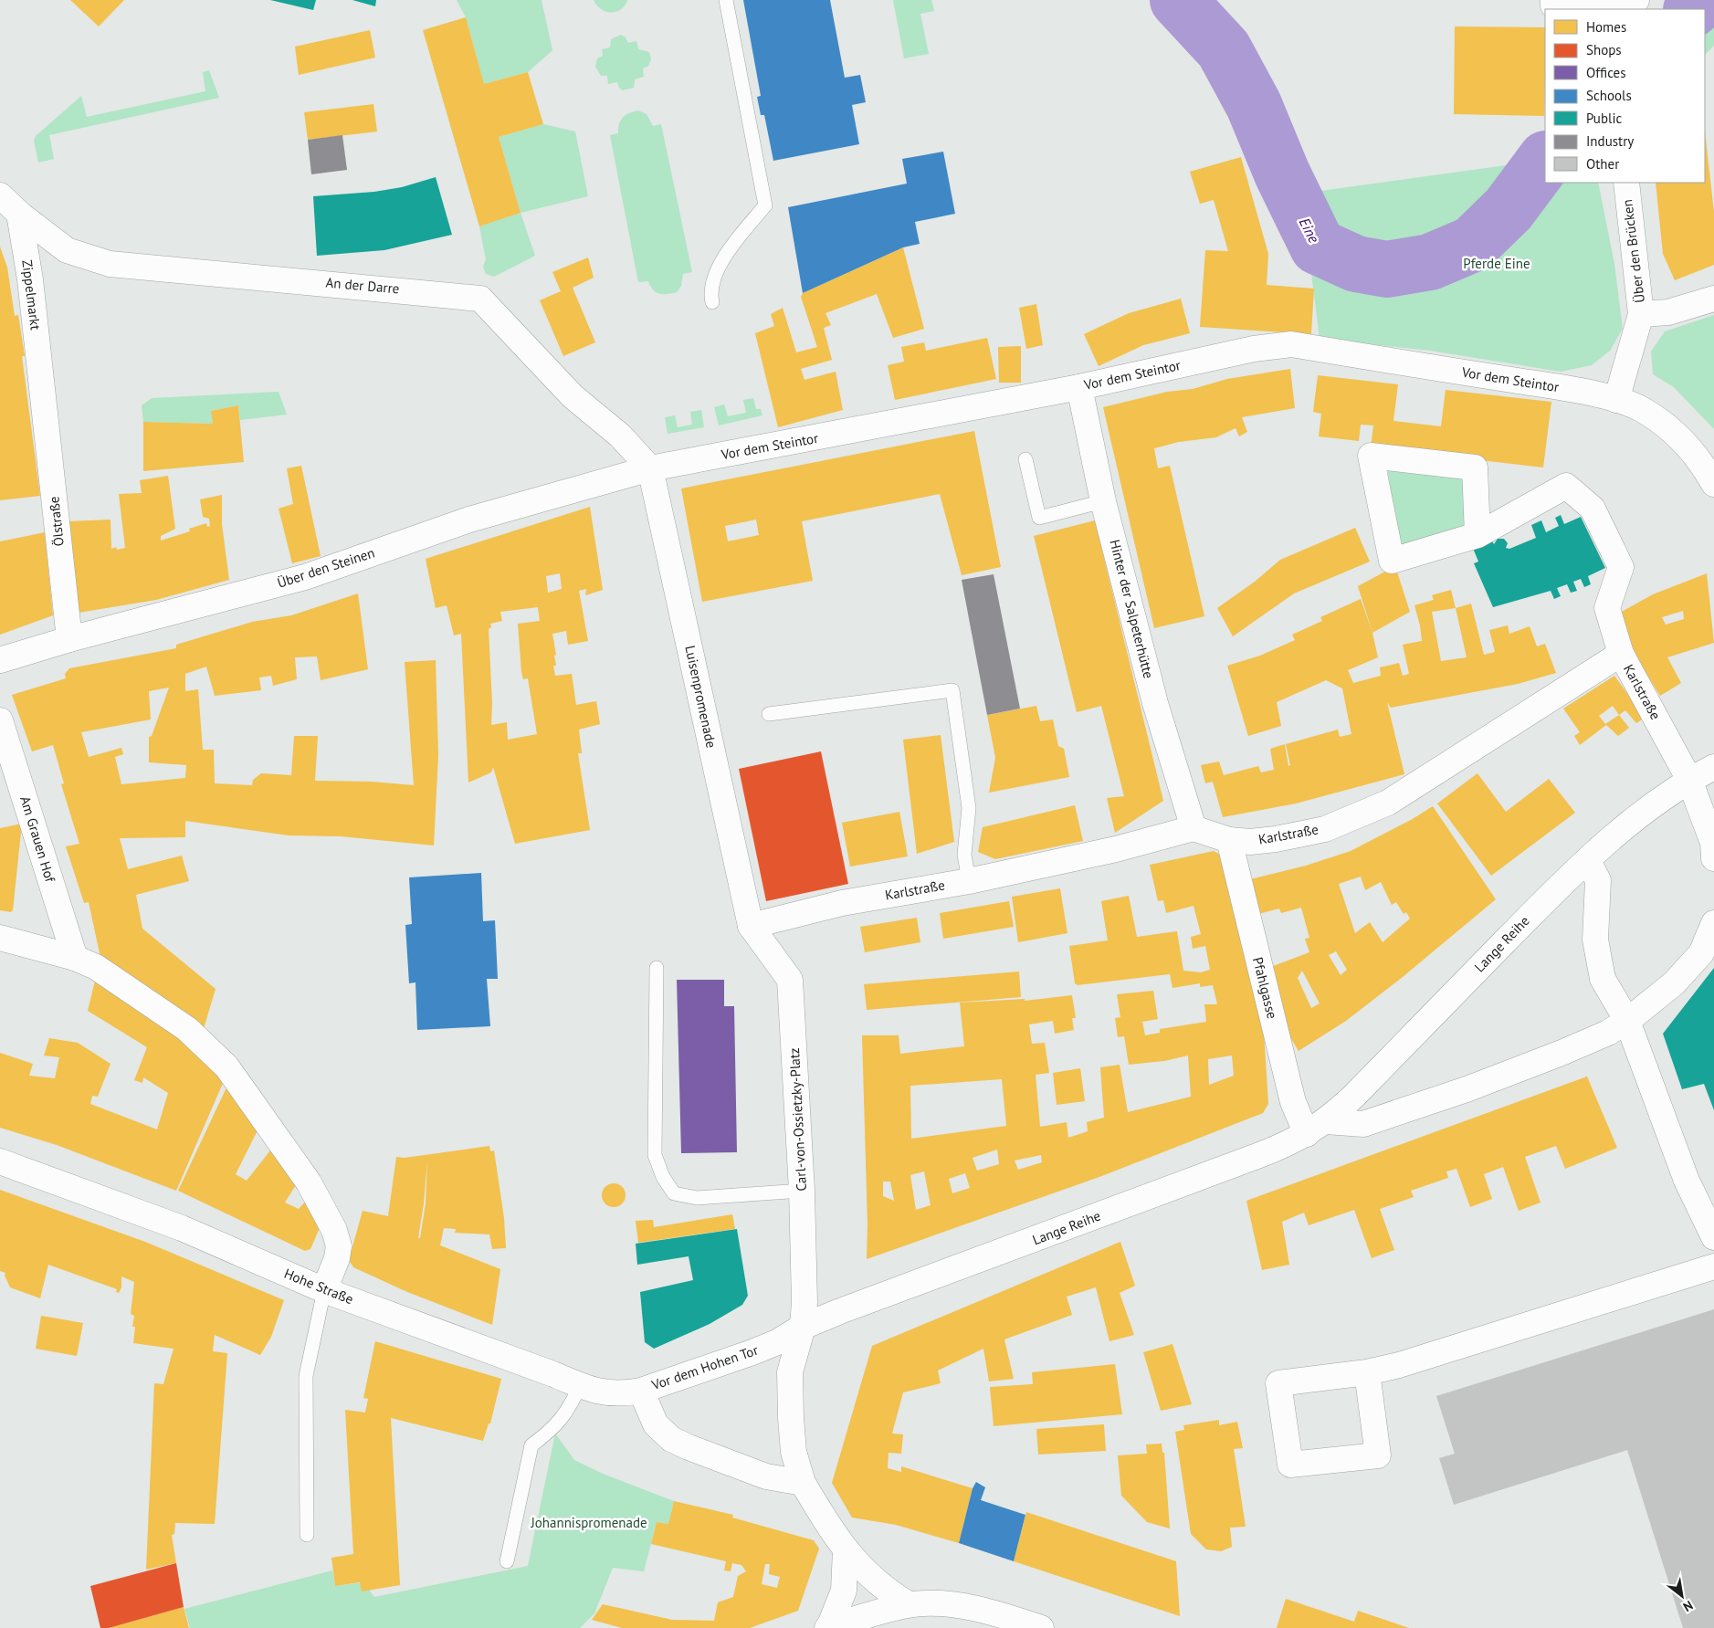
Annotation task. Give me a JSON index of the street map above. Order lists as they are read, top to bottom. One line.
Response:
{"streets":{"street":["Über den Brücken","An der Darre","Zippelmarkt","Vor dem Steintor","Ölstraße","Über den Steinen","Hinter der Salpeterhütte","Karlstraße","Luisenpromenade","Am Grauen Hof","Lange Reihe","Pfahlgasse","Carl-von-Ossietzky-Platz","Hohe Straße","Vor dem Hohen Tor"]},"crossings":[["Über den Brücken","Vor dem Steintor"],["An der Darre","Zippelmarkt"],["An der Darre","Vor dem Steintor"],["An der Darre","Über den Steinen"],["An der Darre","Luisenpromenade"],["Zippelmarkt","Ölstraße"],["Vor dem Steintor","Über den Steinen"],["Vor dem Steintor","Hinter der Salpeterhütte"],["Vor dem Steintor","Luisenpromenade"],["Ölstraße","Über den Steinen"],["Über den Steinen","Luisenpromenade"],["Hinter der Salpeterhütte","Karlstraße"],["Karlstraße","Luisenpromenade"],["Karlstraße","Lange Reihe"],["Karlstraße","Pfahlgasse"],["Karlstraße","Carl-von-Ossietzky-Platz"],["Luisenpromenade","Carl-von-Ossietzky-Platz"],["Lange Reihe","Pfahlgasse"],["Lange Reihe","Carl-von-Ossietzky-Platz"],["Lange Reihe","Vor dem Hohen Tor"],["Carl-von-Ossietzky-Platz","Vor dem Hohen Tor"],["Hohe Straße","Vor dem Hohen Tor"]],"water":["Eine"],"parks":["Pferde Eine","Johannispromenade"],"legend":["Homes","Shops","Offices","Schools","Public","Industry","Other"],"north":"bottom right"}
